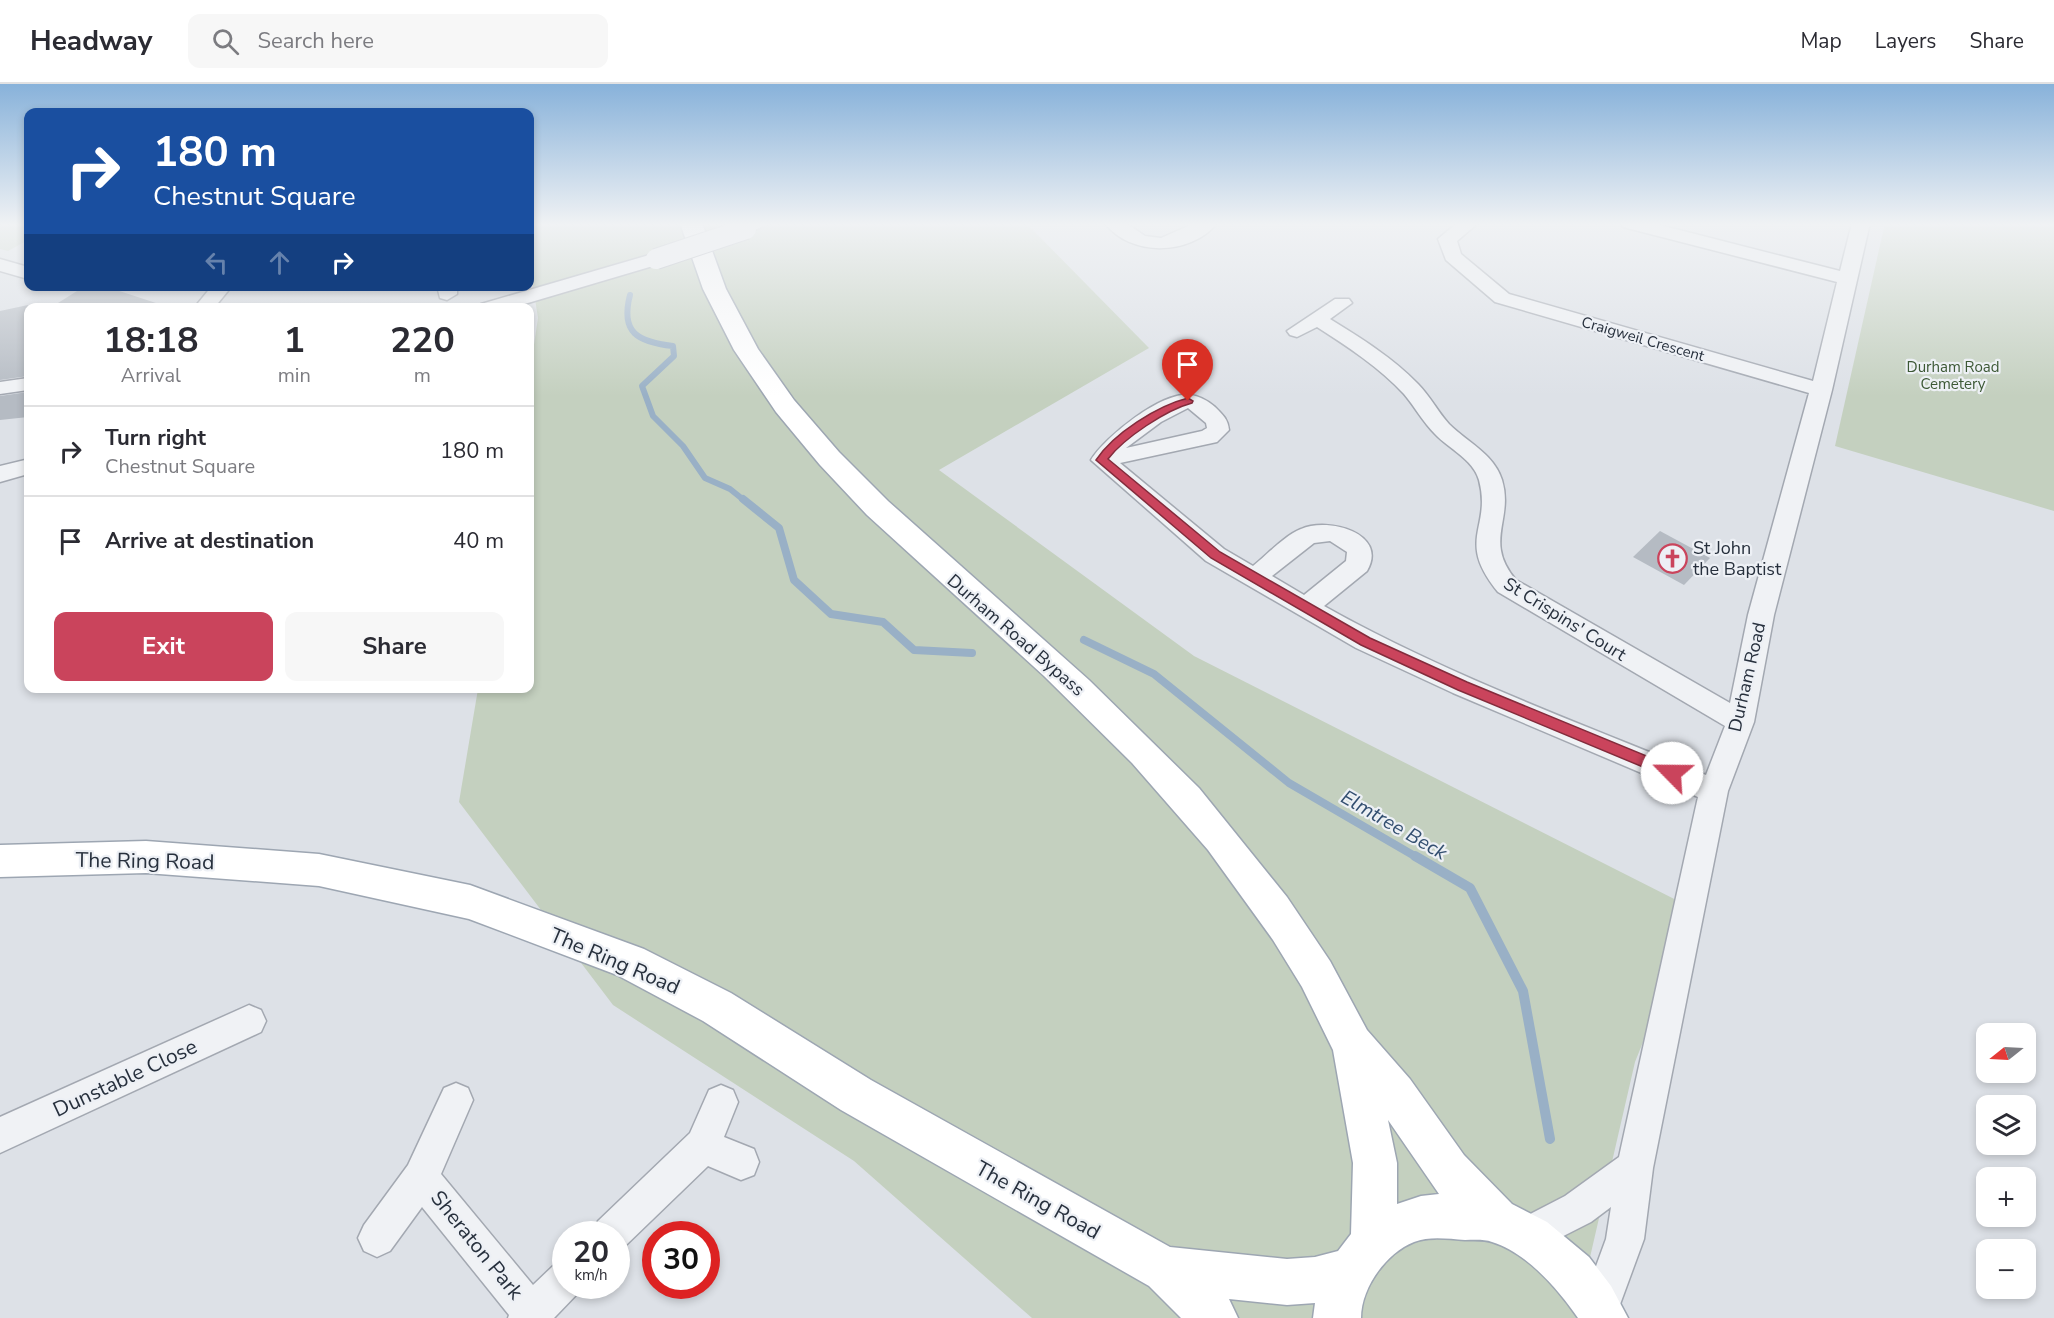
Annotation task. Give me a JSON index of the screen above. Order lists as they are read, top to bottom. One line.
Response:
{"streets":{"main road":["Durham Road Bypass","Durham Road","The Ring Road"],"street":["Craigweil Crescent","St Crispins' Court","Dunstable Close","Sheraton Park"]},"crossings":[["Craigweil Crescent","Durham Road"],["St Crispins' Court","Durham Road"],["Durham Road Bypass","Durham Road"],["Durham Road Bypass","The Ring Road"],["Durham Road","The Ring Road"]],"water":["Elmtree Beck"],"parks":["Durham Road Cemetery"],"places":{"church":["St John the Baptist"]},"north":"left","page":{"header":"Headway","search":"Search here","nav":["Map","Layers","Share"],"turn":["180 m","Chestnut Square"],"eta":["18:18","Arrival","1","min","220","m"],"list":[{"name":"Turn right","note":"Chestnut Square","value":"180 m"},{"name":"Arrive at destination","value":"40 m"}],"buttons":["Exit","Share"],"map_buttons":["+","−"],"speed":"20 km/h","limit":"30"}}
